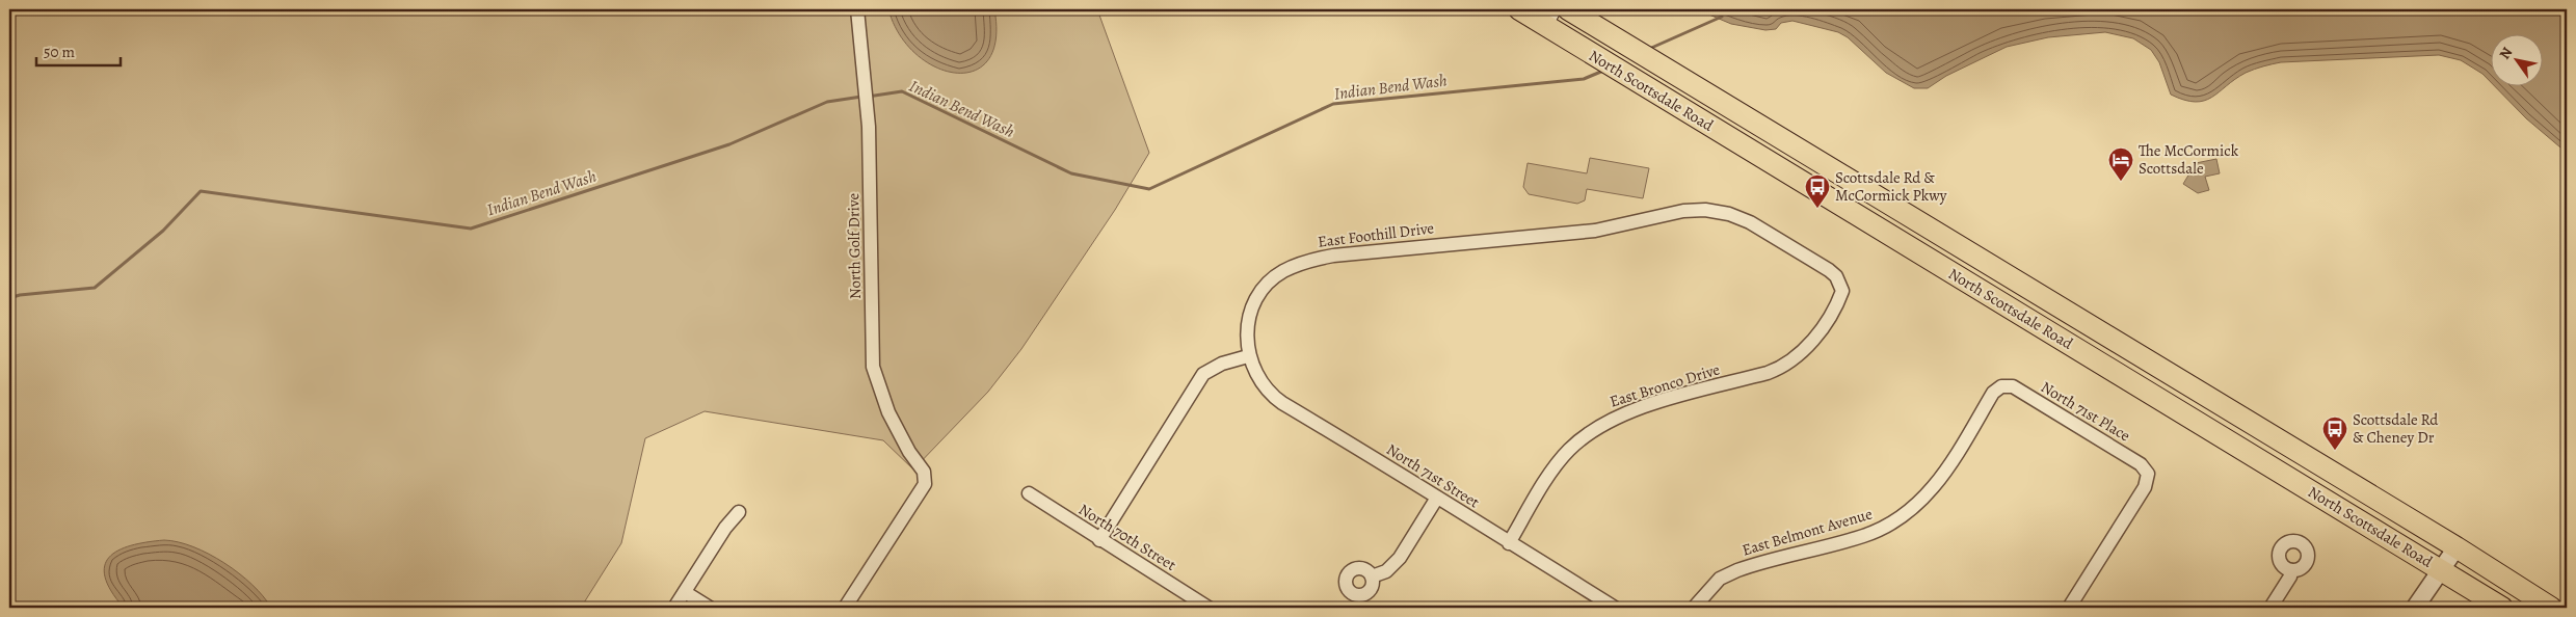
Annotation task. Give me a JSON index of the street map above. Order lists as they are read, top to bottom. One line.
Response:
{"streets":{"main road":["North Scottsdale Road"],"street":["East Foothill Drive","North Golf Drive","East Bronco Drive","North 71st Place","North 71st Street","East Belmont Avenue","North 70th Street"]},"crossings":[["East Foothill Drive","East Bronco Drive"],["East Foothill Drive","North 71st Street"],["East Bronco Drive","North 71st Street"],["North 71st Place","East Belmont Avenue"]],"water":["Indian Bend Wash"],"places":{"hotel":["The McCormick Scottsdale"],"bus stop":["Scottsdale Rd & McCormick Pkwy","Scottsdale Rd & Cheney Dr"]},"scale_bar":"50 m","north":"top left"}
